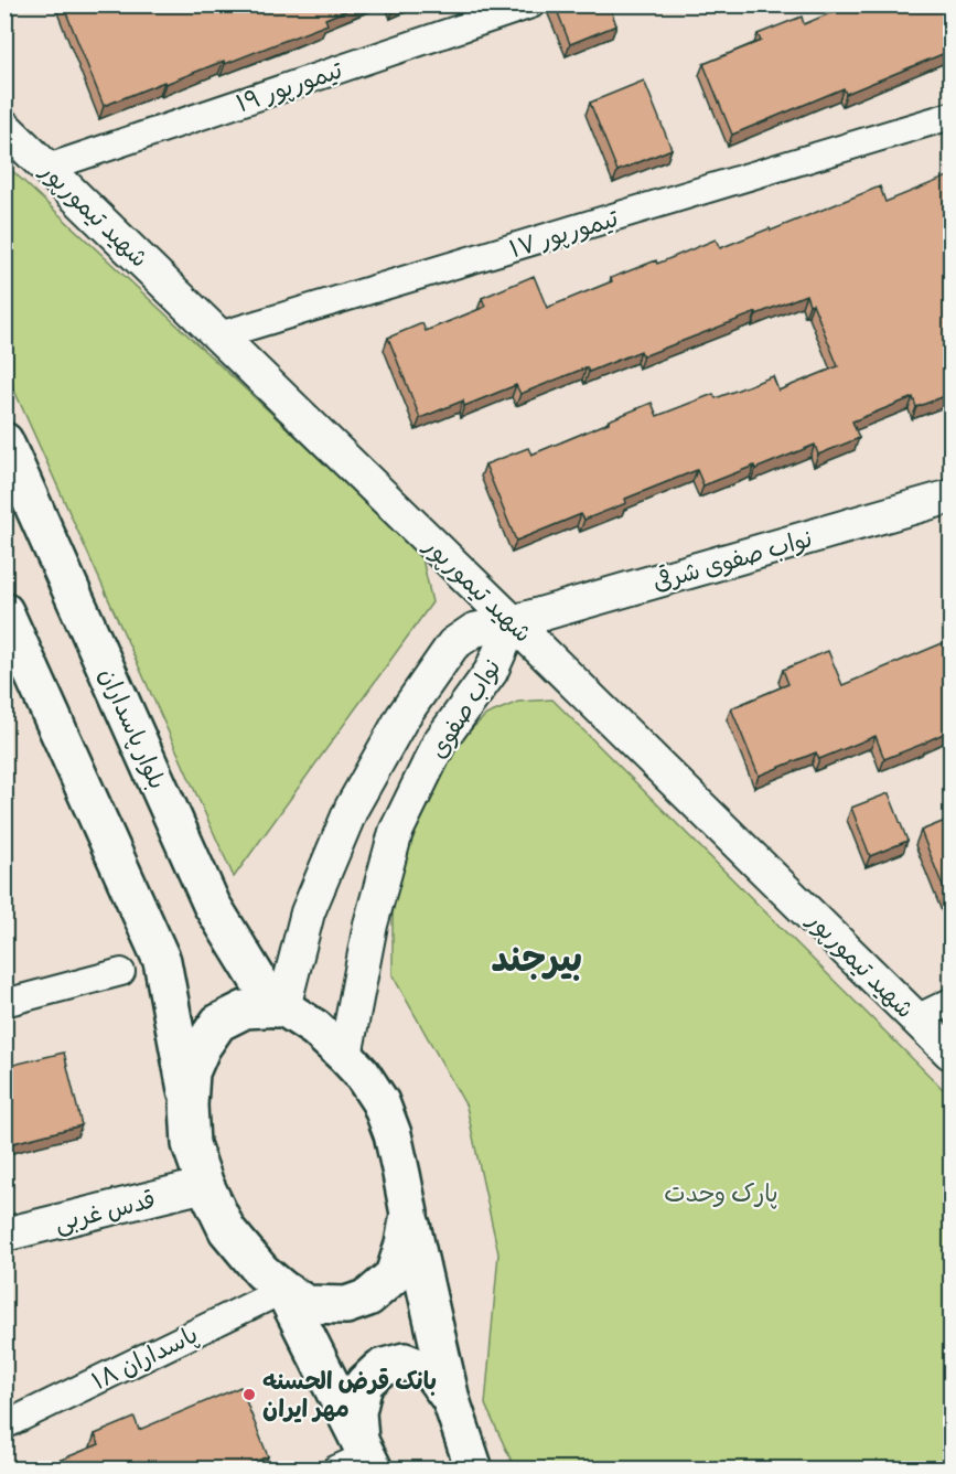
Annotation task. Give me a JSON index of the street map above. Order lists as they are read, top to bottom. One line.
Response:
{"streets":{"main road":["بلوار پاسداران"],"street":["تیمورپور ۱۹","شهید تیمورپور","تیمورپور ۱۷","نواب صفوی شرقی","نواب صفوی","قدس غربی","پاسداران ۱۸"]},"crossings":[["تیمورپور ۱۹","شهید تیمورپور"],["شهید تیمورپور","تیمورپور ۱۷"],["شهید تیمورپور","نواب صفوی شرقی"],["شهید تیمورپور","نواب صفوی"],["نواب صفوی شرقی","نواب صفوی"],["نواب صفوی","بلوار پاسداران"]],"districts":["بیرجند"],"parks":["پارک وحدت"],"places":["بانک قرض الحسنه مهر ایران"]}
